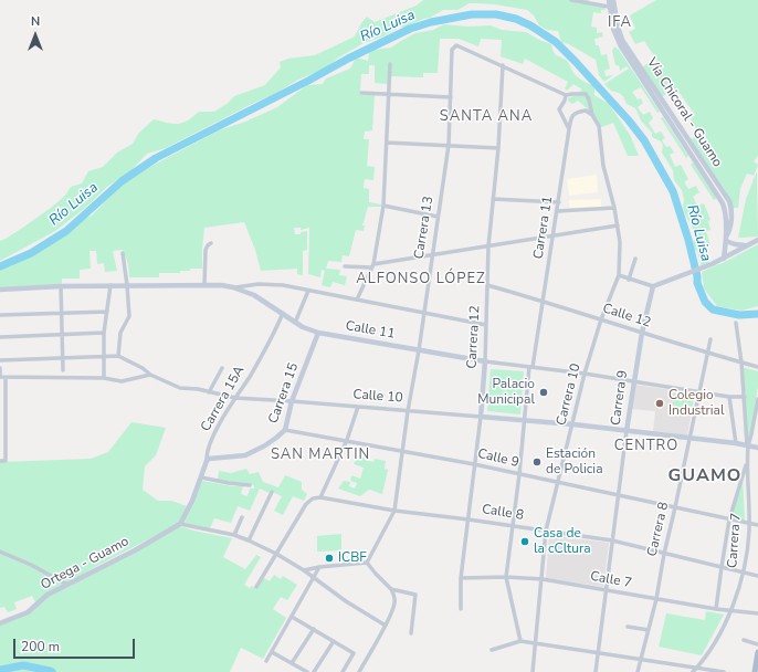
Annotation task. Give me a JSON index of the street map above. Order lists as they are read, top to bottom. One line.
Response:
{"streets":{"street":["Vía Chicoral - Guamo","Carrera 13","Carrera 11","Calle 12","Calle 11","Carrera 12","Carrera 15","Carrera 10","Calle 10","Carrera 9","Carrera 15A","Calle 9","Calle 8","Carrera 8","Carrera 7","Ortega - Guamo","Calle 7"]},"crossings":[["Carrera 13","Calle 11"],["Carrera 13","Carrera 12"],["Carrera 13","Calle 10"],["Carrera 13","Calle 9"],["Carrera 13","Calle 8"],["Carrera 11","Calle 12"],["Carrera 11","Calle 11"],["Carrera 11","Calle 10"],["Carrera 11","Calle 9"],["Carrera 11","Calle 8"],["Carrera 11","Calle 7"],["Calle 12","Carrera 12"],["Calle 12","Carrera 10"],["Calle 12","Carrera 9"],["Calle 12","Carrera 8"],["Calle 11","Carrera 12"],["Calle 11","Carrera 15"],["Calle 11","Carrera 10"],["Calle 11","Carrera 9"],["Calle 11","Carrera 15A"],["Calle 11","Carrera 8"],["Carrera 12","Calle 10"],["Carrera 12","Calle 9"],["Carrera 12","Calle 8"],["Carrera 12","Calle 7"],["Carrera 15","Calle 10"],["Carrera 15","Carrera 15A"],["Carrera 15","Calle 9"],["Carrera 10","Calle 10"],["Carrera 10","Calle 9"],["Carrera 10","Calle 8"],["Carrera 10","Calle 7"],["Calle 10","Carrera 9"],["Calle 10","Carrera 15A"],["Calle 10","Carrera 8"],["Calle 10","Carrera 7"],["Carrera 9","Calle 9"],["Carrera 9","Calle 8"],["Carrera 9","Calle 7"],["Carrera 15A","Ortega - Guamo"],["Calle 9","Carrera 8"],["Calle 8","Carrera 8"],["Calle 8","Carrera 7"],["Carrera 8","Calle 7"],["Carrera 7","Calle 7"]],"districts":["IFA","SANTA ANA","ALFONSO LÓPEZ","CENTRO","SAN MARTIN","GUAMO"],"water":["Río Luisa"],"places":["Palacio Municipal","Colegio Industrial","Estación de Policia","Casa de la cCltura","ICBF"],"scale_bar":"200 m","north":"top"}
